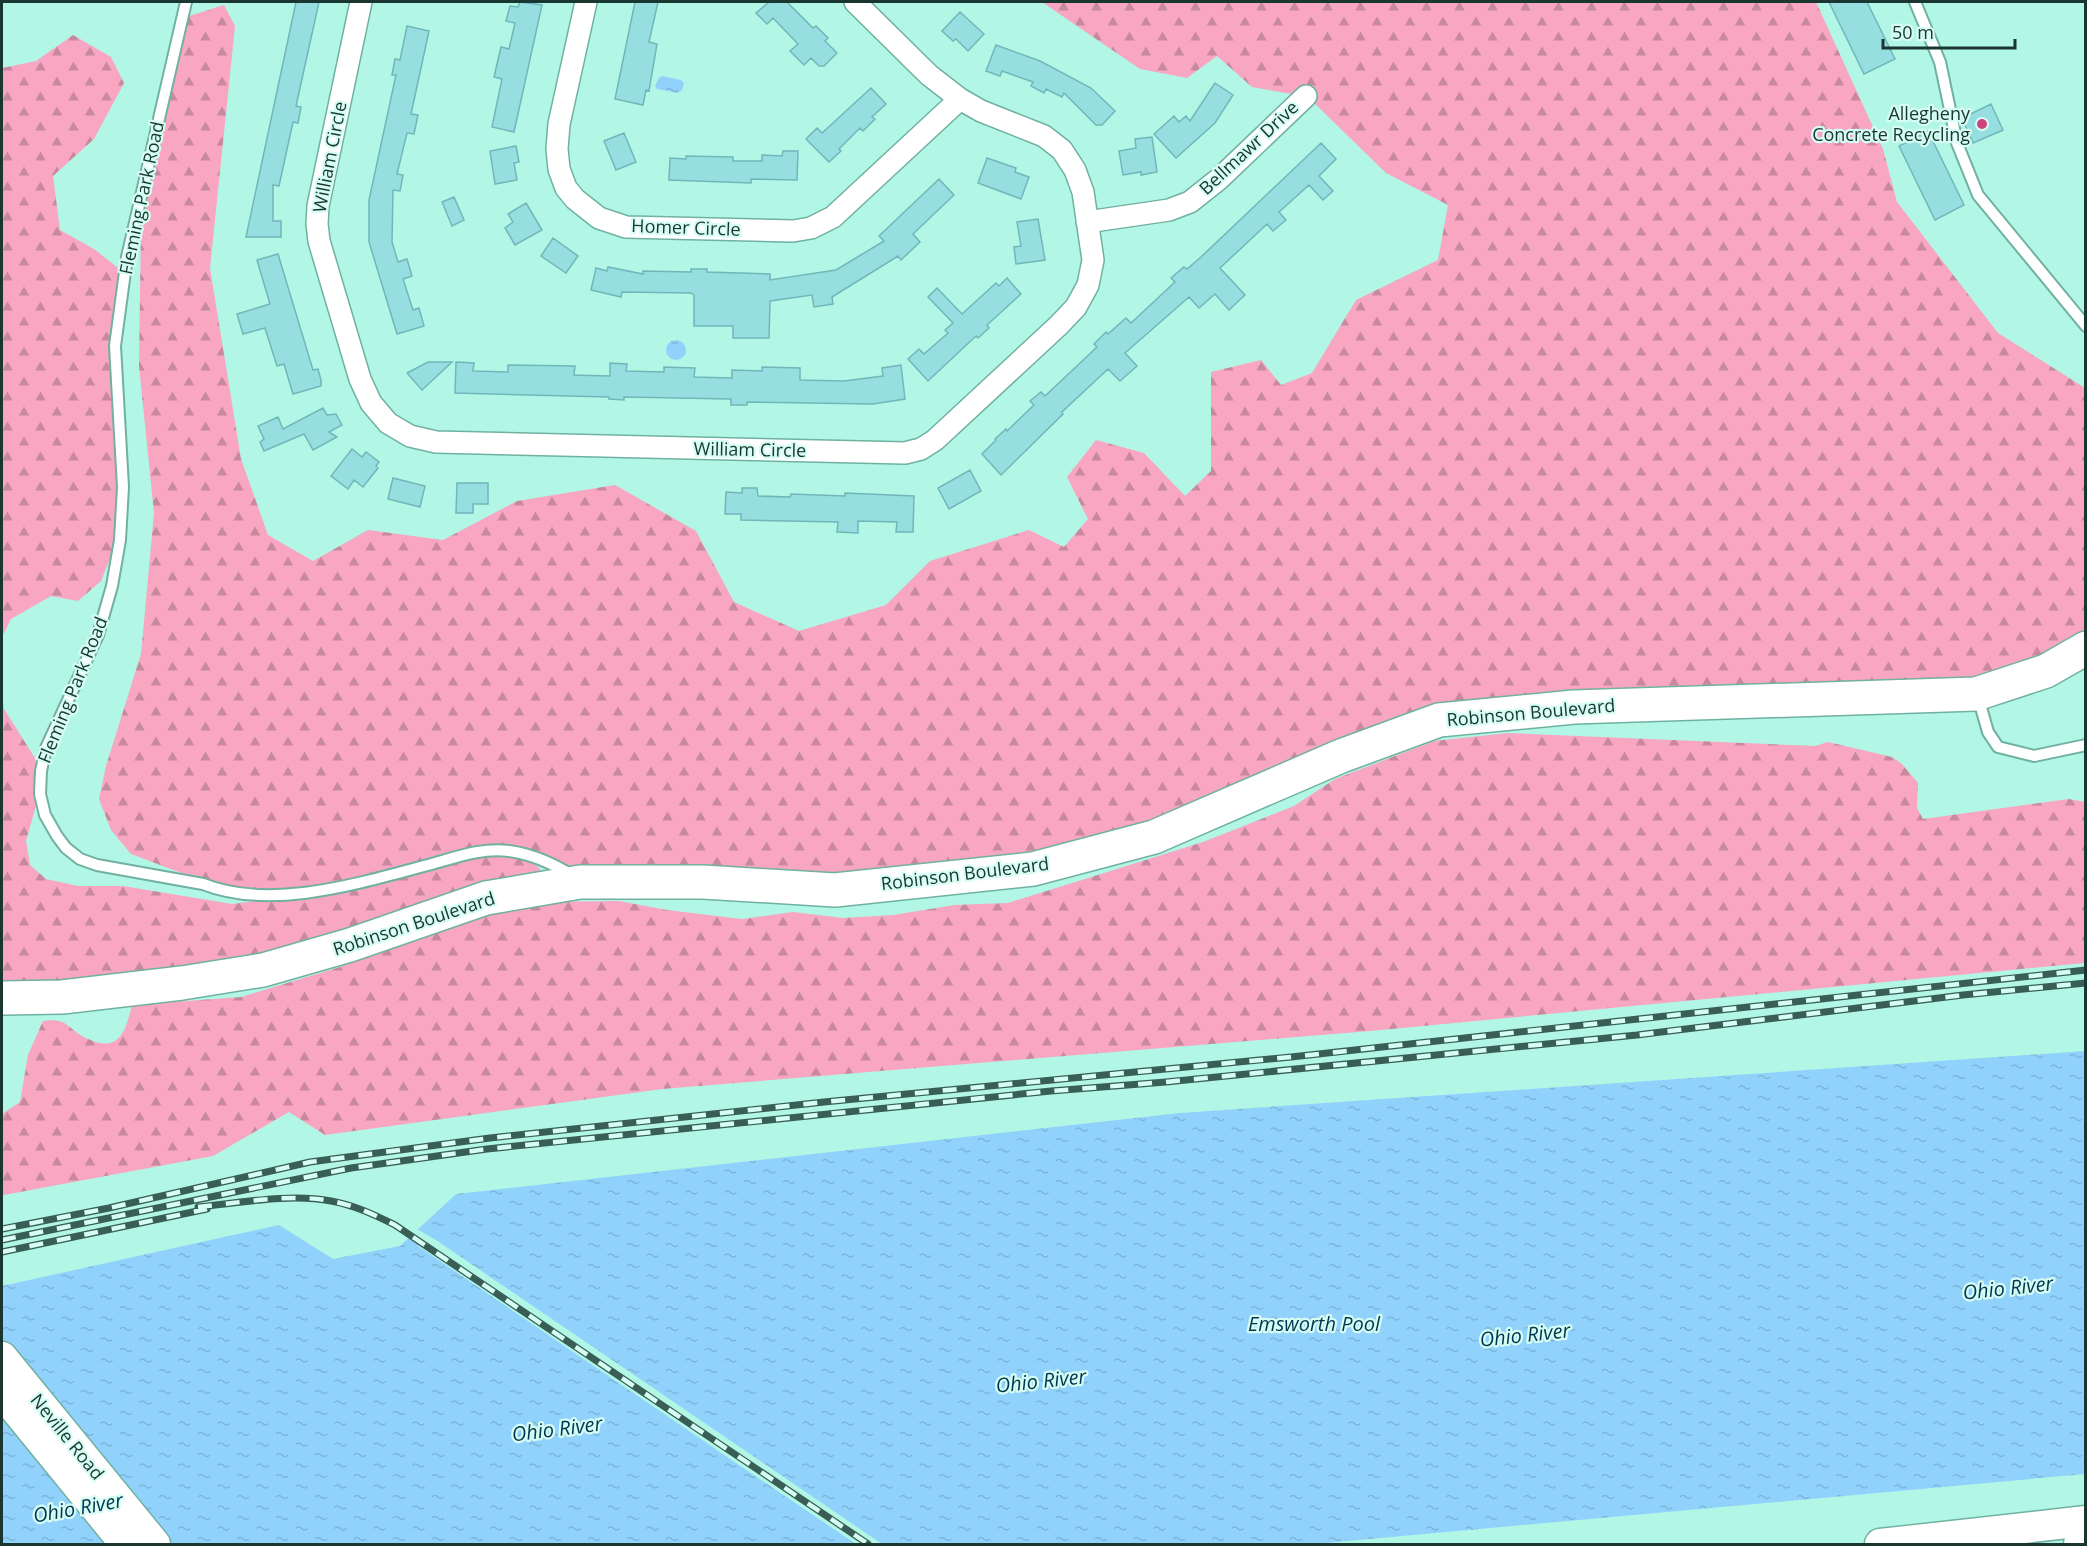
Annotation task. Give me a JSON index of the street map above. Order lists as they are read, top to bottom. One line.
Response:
{"streets":{"main road":["Robinson Boulevard","Neville Road"],"street":["Bellmawr Drive","William Circle","Homer Circle"],"lane":["Fleming Park Road"]},"crossings":[["Bellmawr Drive","William Circle"],["William Circle","Homer Circle"],["Fleming Park Road","Robinson Boulevard"]],"water":["Ohio River","Emsworth Pool"],"places":["Allegheny Concrete Recycling"],"scale_bar":"50 m"}
